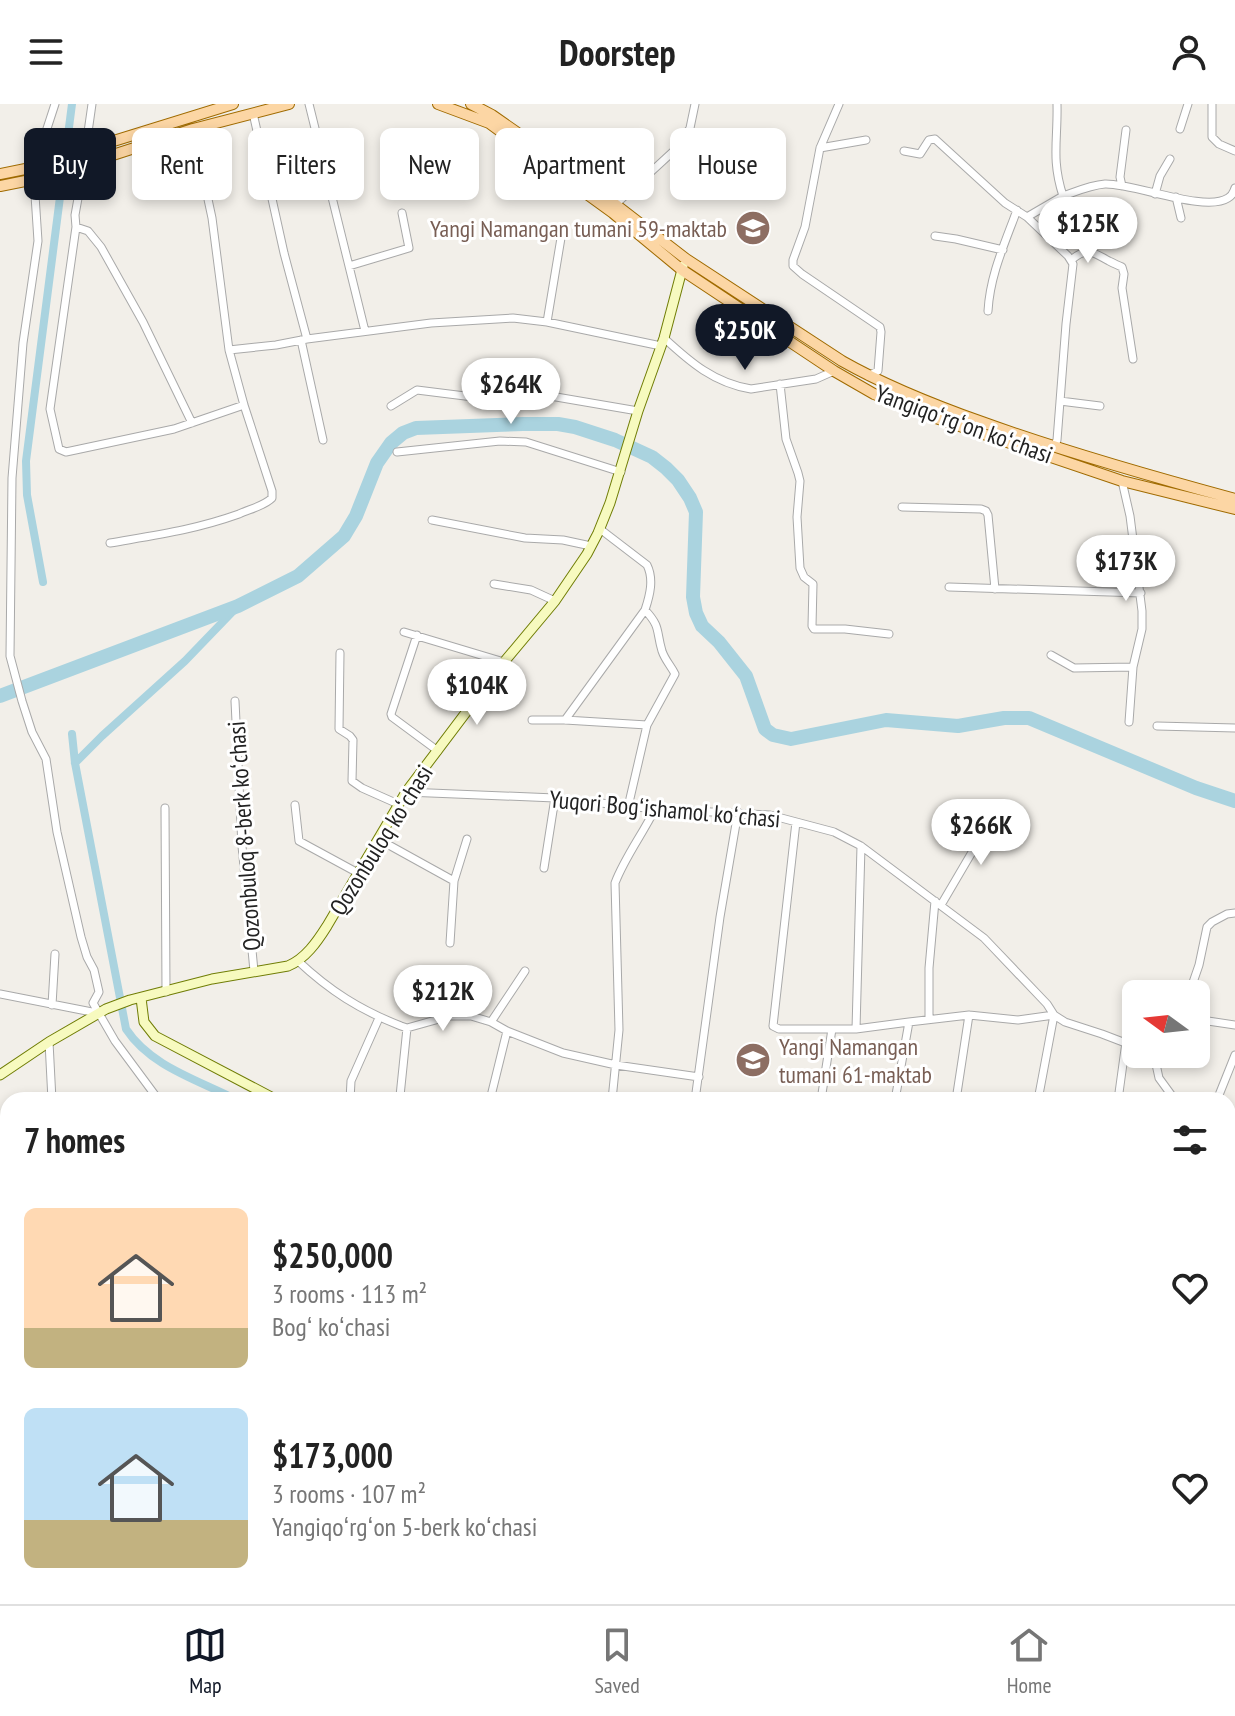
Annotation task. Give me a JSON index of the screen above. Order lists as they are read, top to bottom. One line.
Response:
{"streets":{"main road":["Yangiqoʻrgʻon koʻchasi","Qozonbuloq koʻchasi"],"street":["Yuqori Bogʻishamol koʻchasi","Qozonbuloq 8-berk koʻchasi"]},"crossings":[["Yangiqoʻrgʻon koʻchasi","Qozonbuloq koʻchasi"],["Yuqori Bogʻishamol koʻchasi","Qozonbuloq koʻchasi"]],"places":{"school or university":["Yangi Namangan tumani 59-maktab","Yangi Namangan tumani 61-maktab"]},"north":"left","page":{"header":"Doorstep","chip":["Buy","Rent","Filters","New","Apartment","House"],"price":["$125K","$250K","$264K","$173K","$104K","$266K","$212K"],"heading":"7 homes","list":[{"name":"$250,000","note":"3 rooms · 113 m² · Bogʻ koʻchasi"},{"name":"$173,000","note":"3 rooms · 107 m² · Yangiqoʻrgʻon 5-berk koʻchasi"}],"tabs":["Map","Saved","Home"]}}
